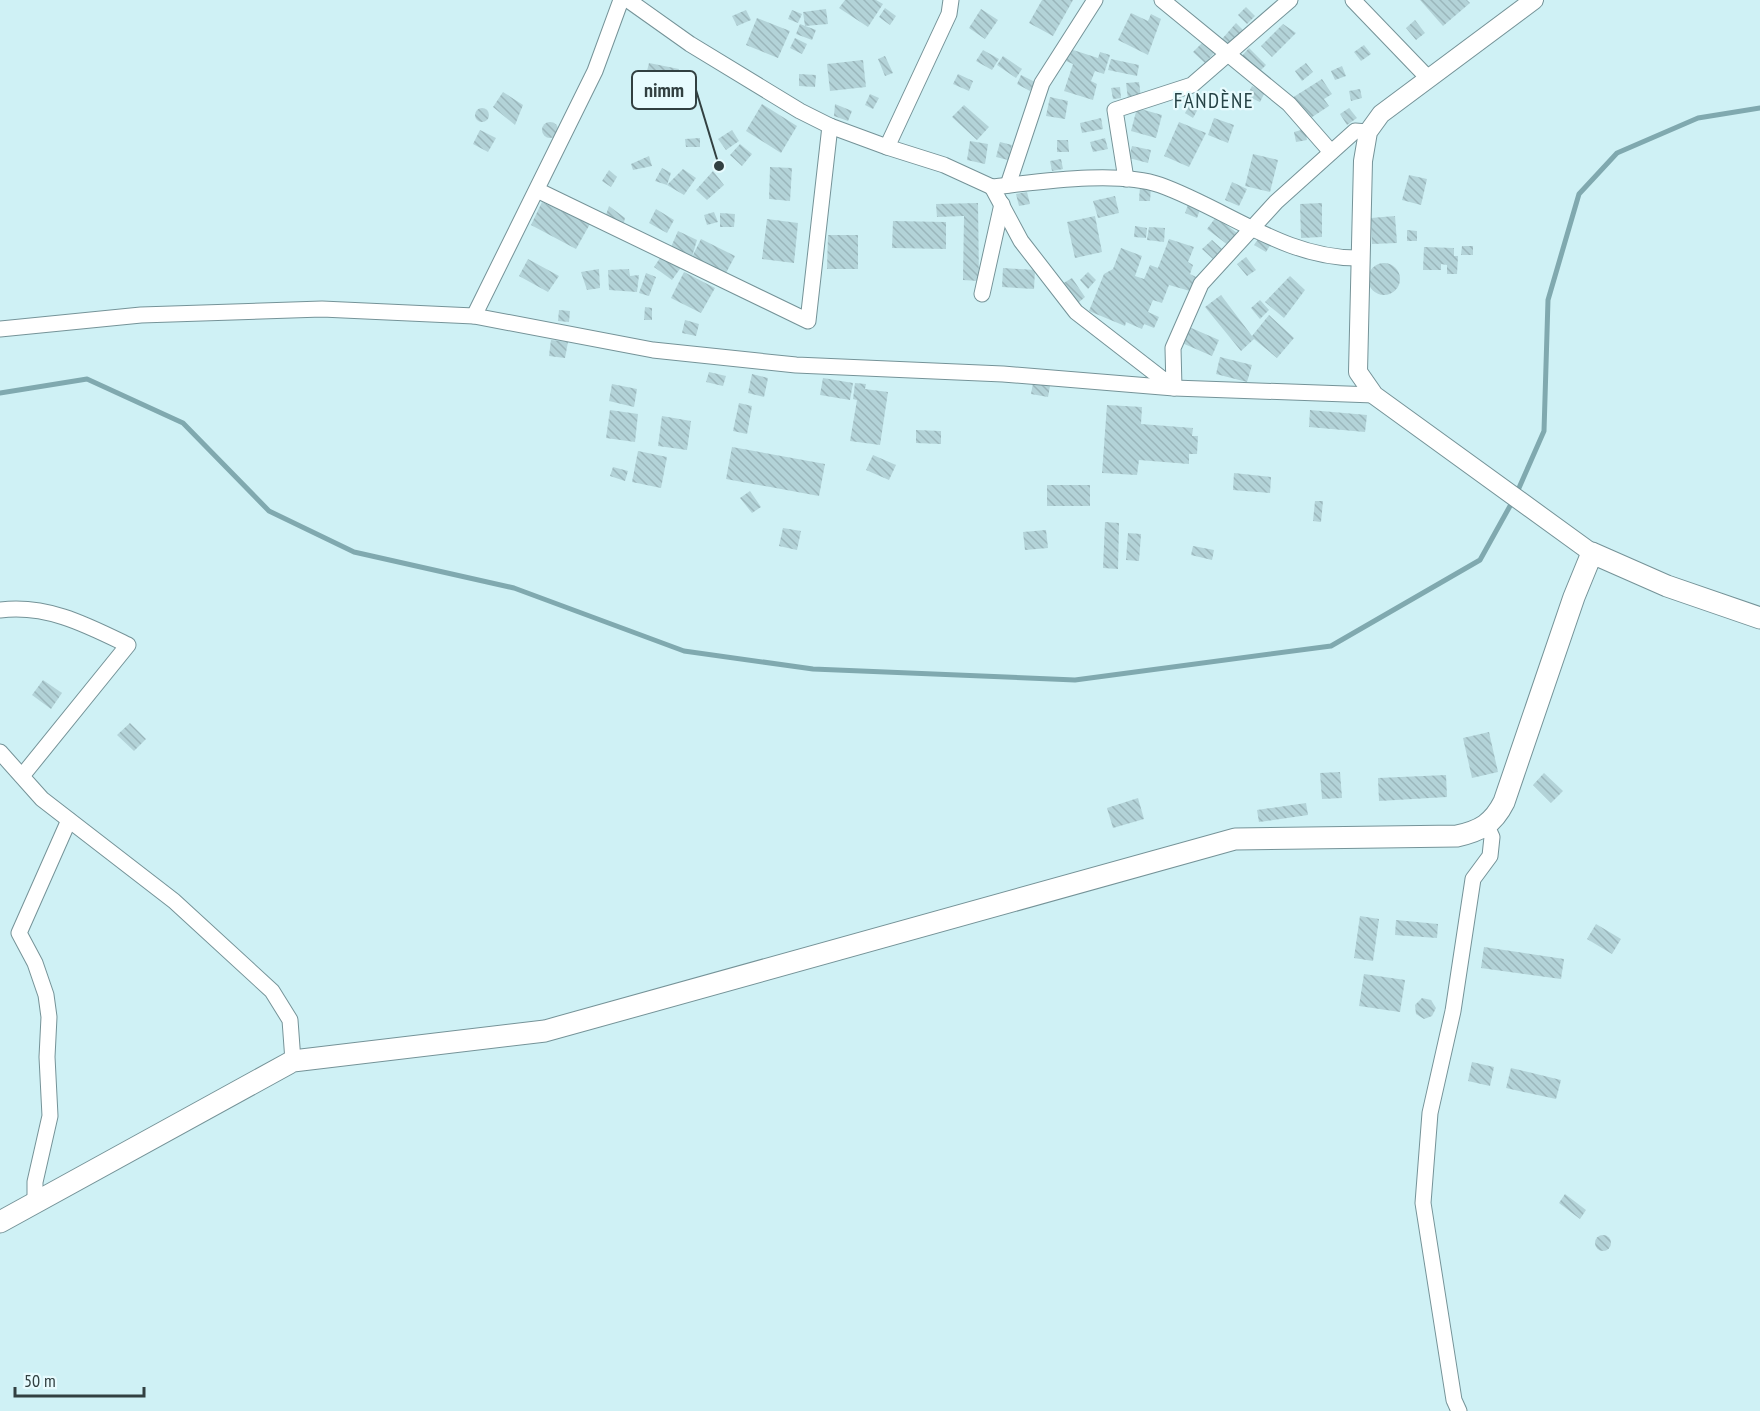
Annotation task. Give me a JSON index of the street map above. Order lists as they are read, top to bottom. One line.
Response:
{"districts":["FANDÈNE"],"places":["nimm"],"scale_bar":"50 m"}
